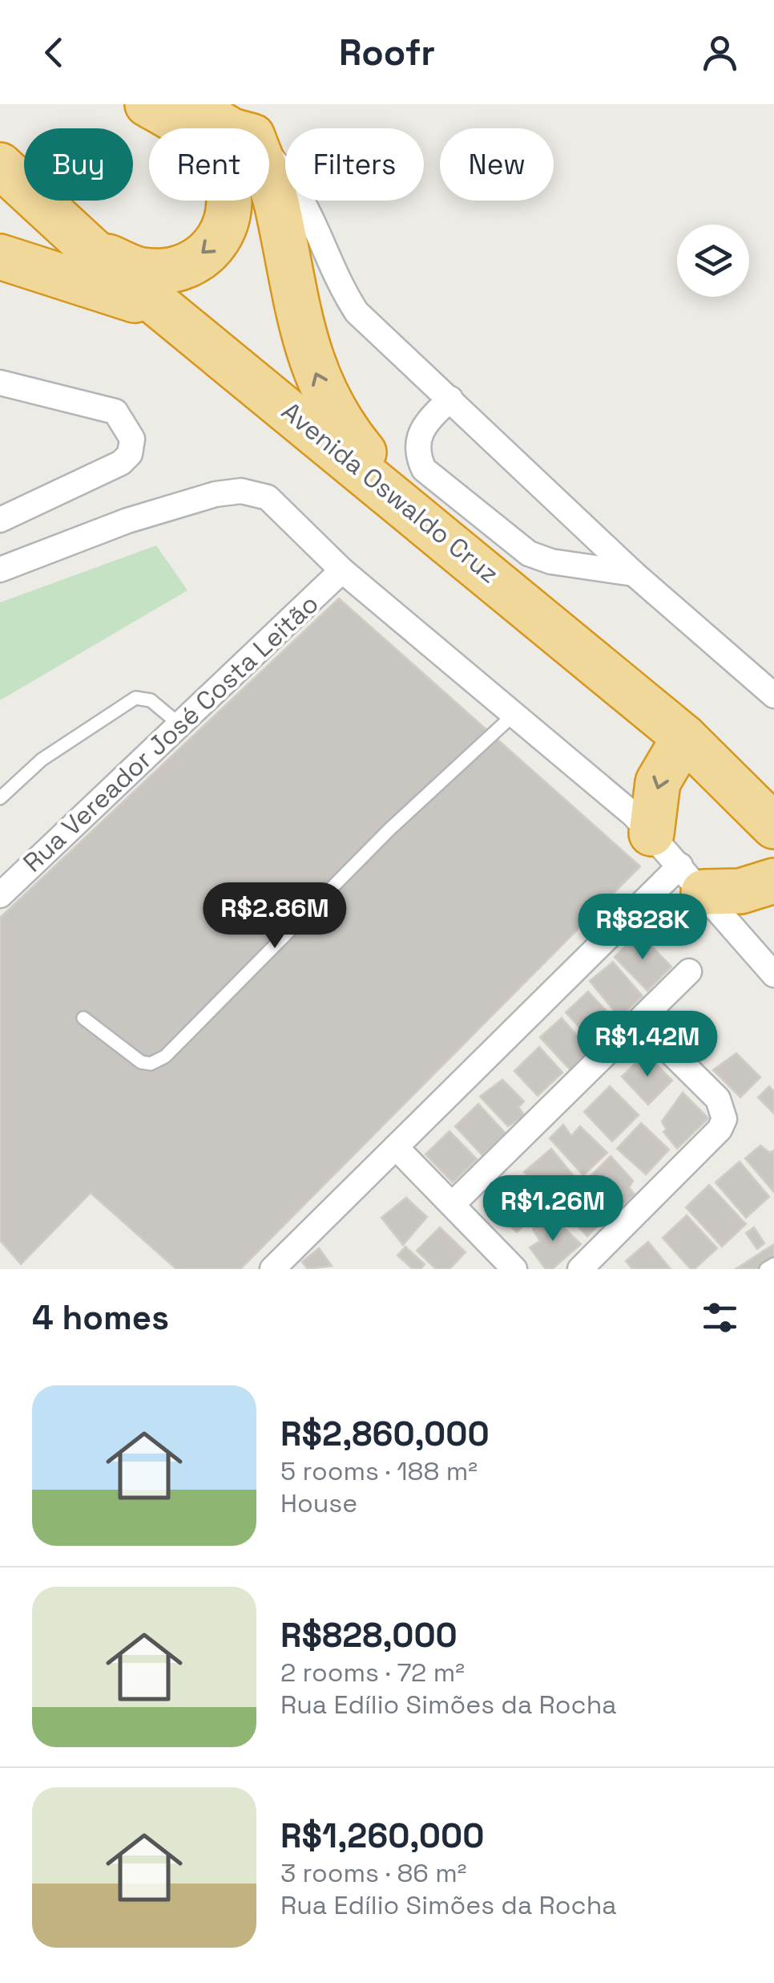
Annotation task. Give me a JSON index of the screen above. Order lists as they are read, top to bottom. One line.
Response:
{"streets":{"highway":["Avenida Oswaldo Cruz"],"street":["Rua Vereador José Costa Leitão"]},"page":{"header":"Roofr","chip":["Buy","Rent","Filters","New"],"price":["R$2.86M","R$828K","R$1.42M","R$1.26M"],"heading":"4 homes","list":[{"name":"R$2,860,000","note":"5 rooms · 188 m² · House"},{"name":"R$828,000","note":"2 rooms · 72 m² · Rua Edílio Simões da Rocha"},{"name":"R$1,260,000","note":"3 rooms · 86 m² · Rua Edílio Simões da Rocha"}]}}
